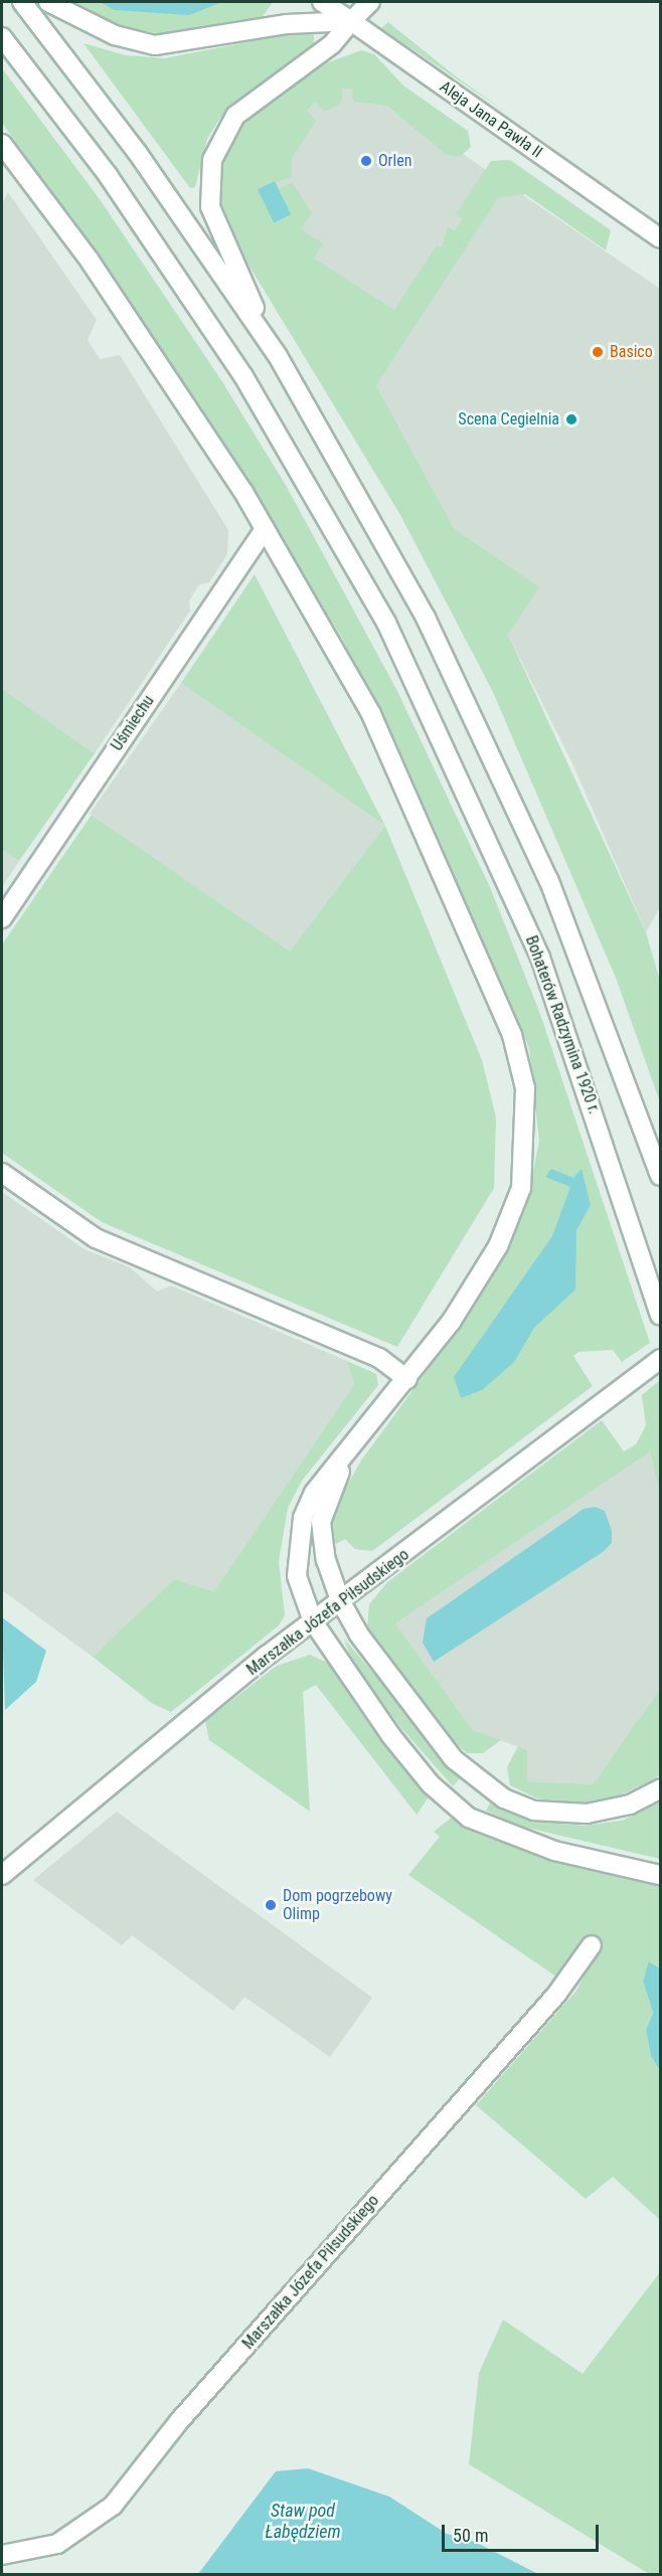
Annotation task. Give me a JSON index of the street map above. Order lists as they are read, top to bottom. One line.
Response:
{"streets":{"street":["Aleja Jana Pawła II","Uśmiechu","Bohaterów Radzymina 1920 r.","Marszałka Józefa Piłsudskiego"]},"water":["Staw pod Łabędziem"],"places":["Orlen","Basico","Scena Cegielnia","Dom pogrzebowy Olimp"],"scale_bar":"50 m"}
